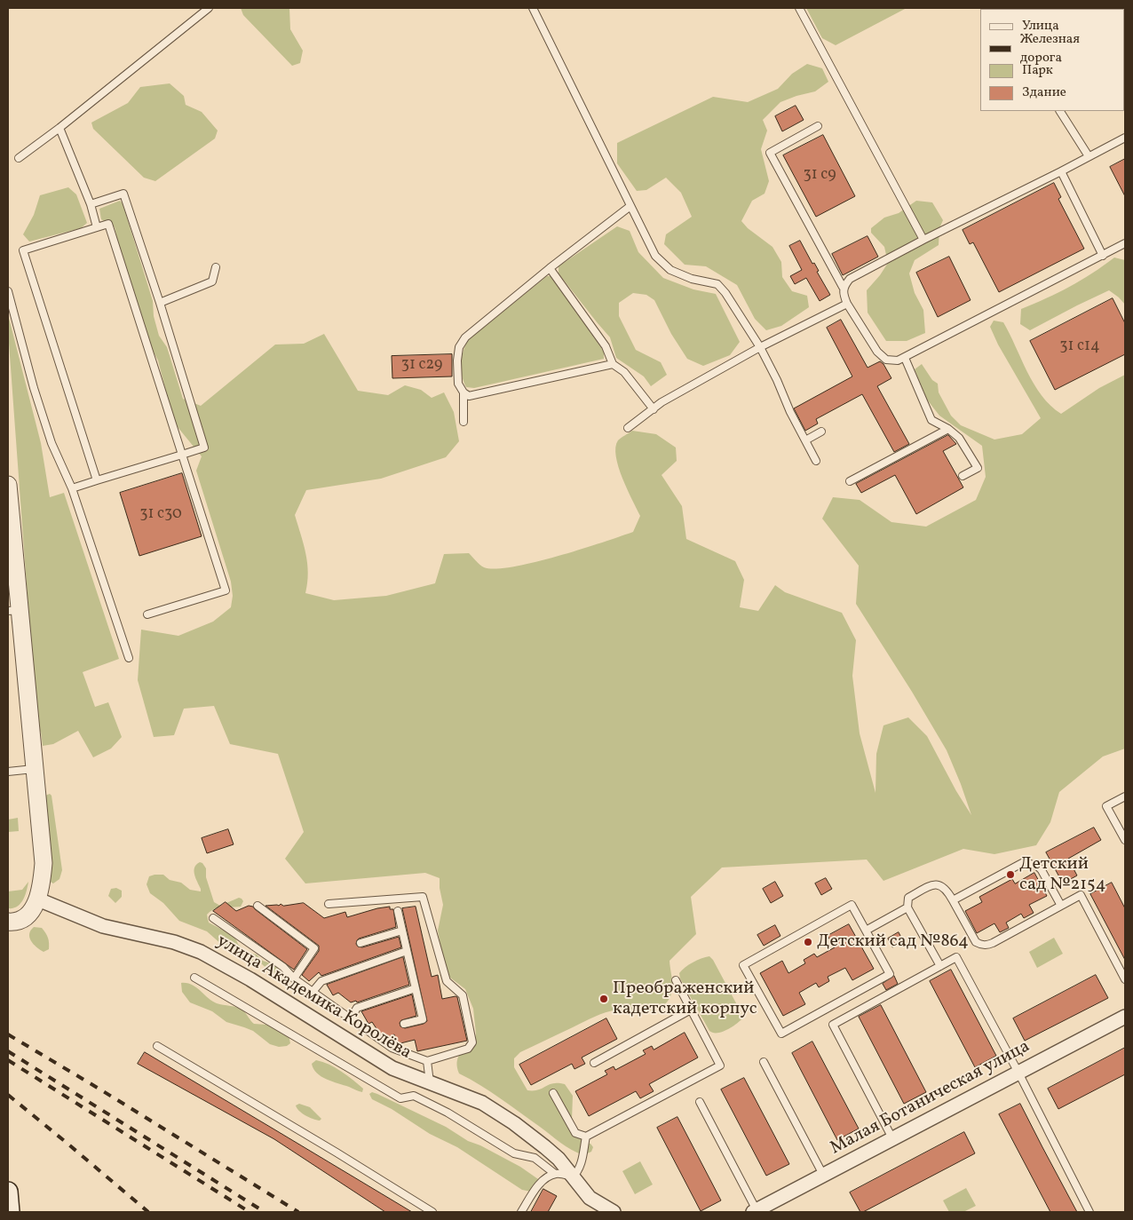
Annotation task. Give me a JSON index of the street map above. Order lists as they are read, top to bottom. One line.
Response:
{"streets":{"street":["улица Академика Королёва","Малая Ботаническая улица"]},"places":["Детский сад №2154","Детский сад №864","Преображенский кадетский корпус"],"house_numbers":["31 с9","31 с14","31 с29","31 с30"],"legend":["Улица","Железная дорога","Парк","Здание"]}
